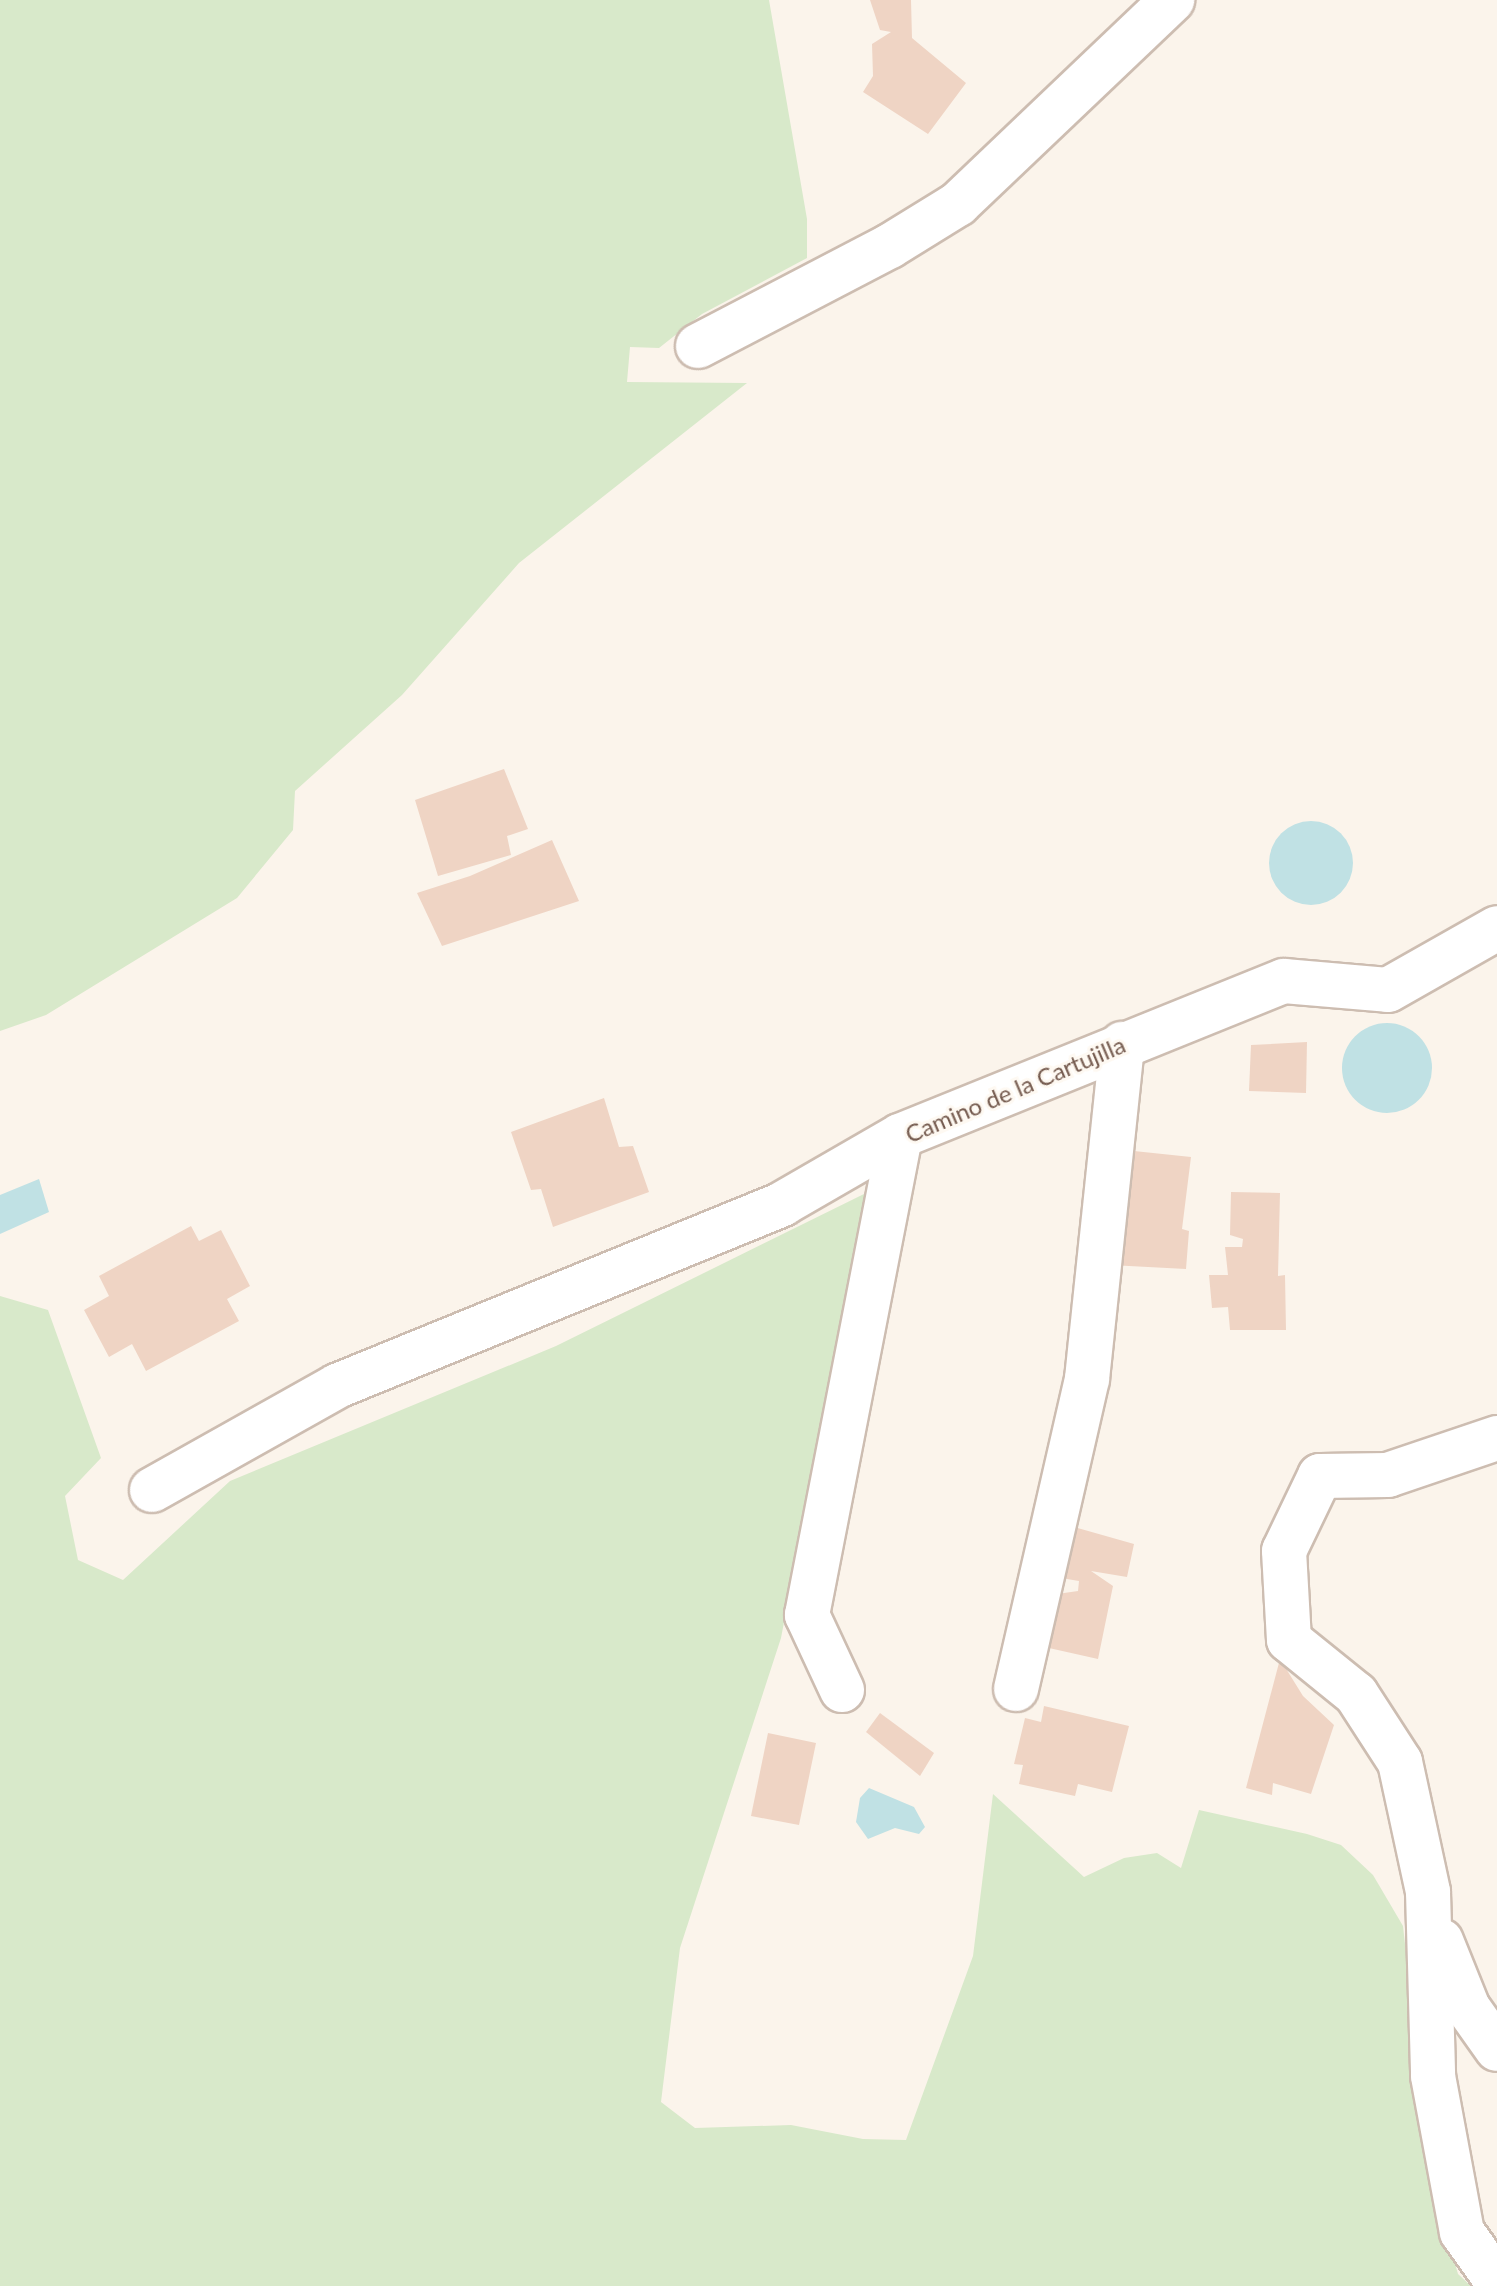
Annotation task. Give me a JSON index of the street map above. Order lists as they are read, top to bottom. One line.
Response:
{"streets":{"street":["Camino de la Cartujilla"]}}
